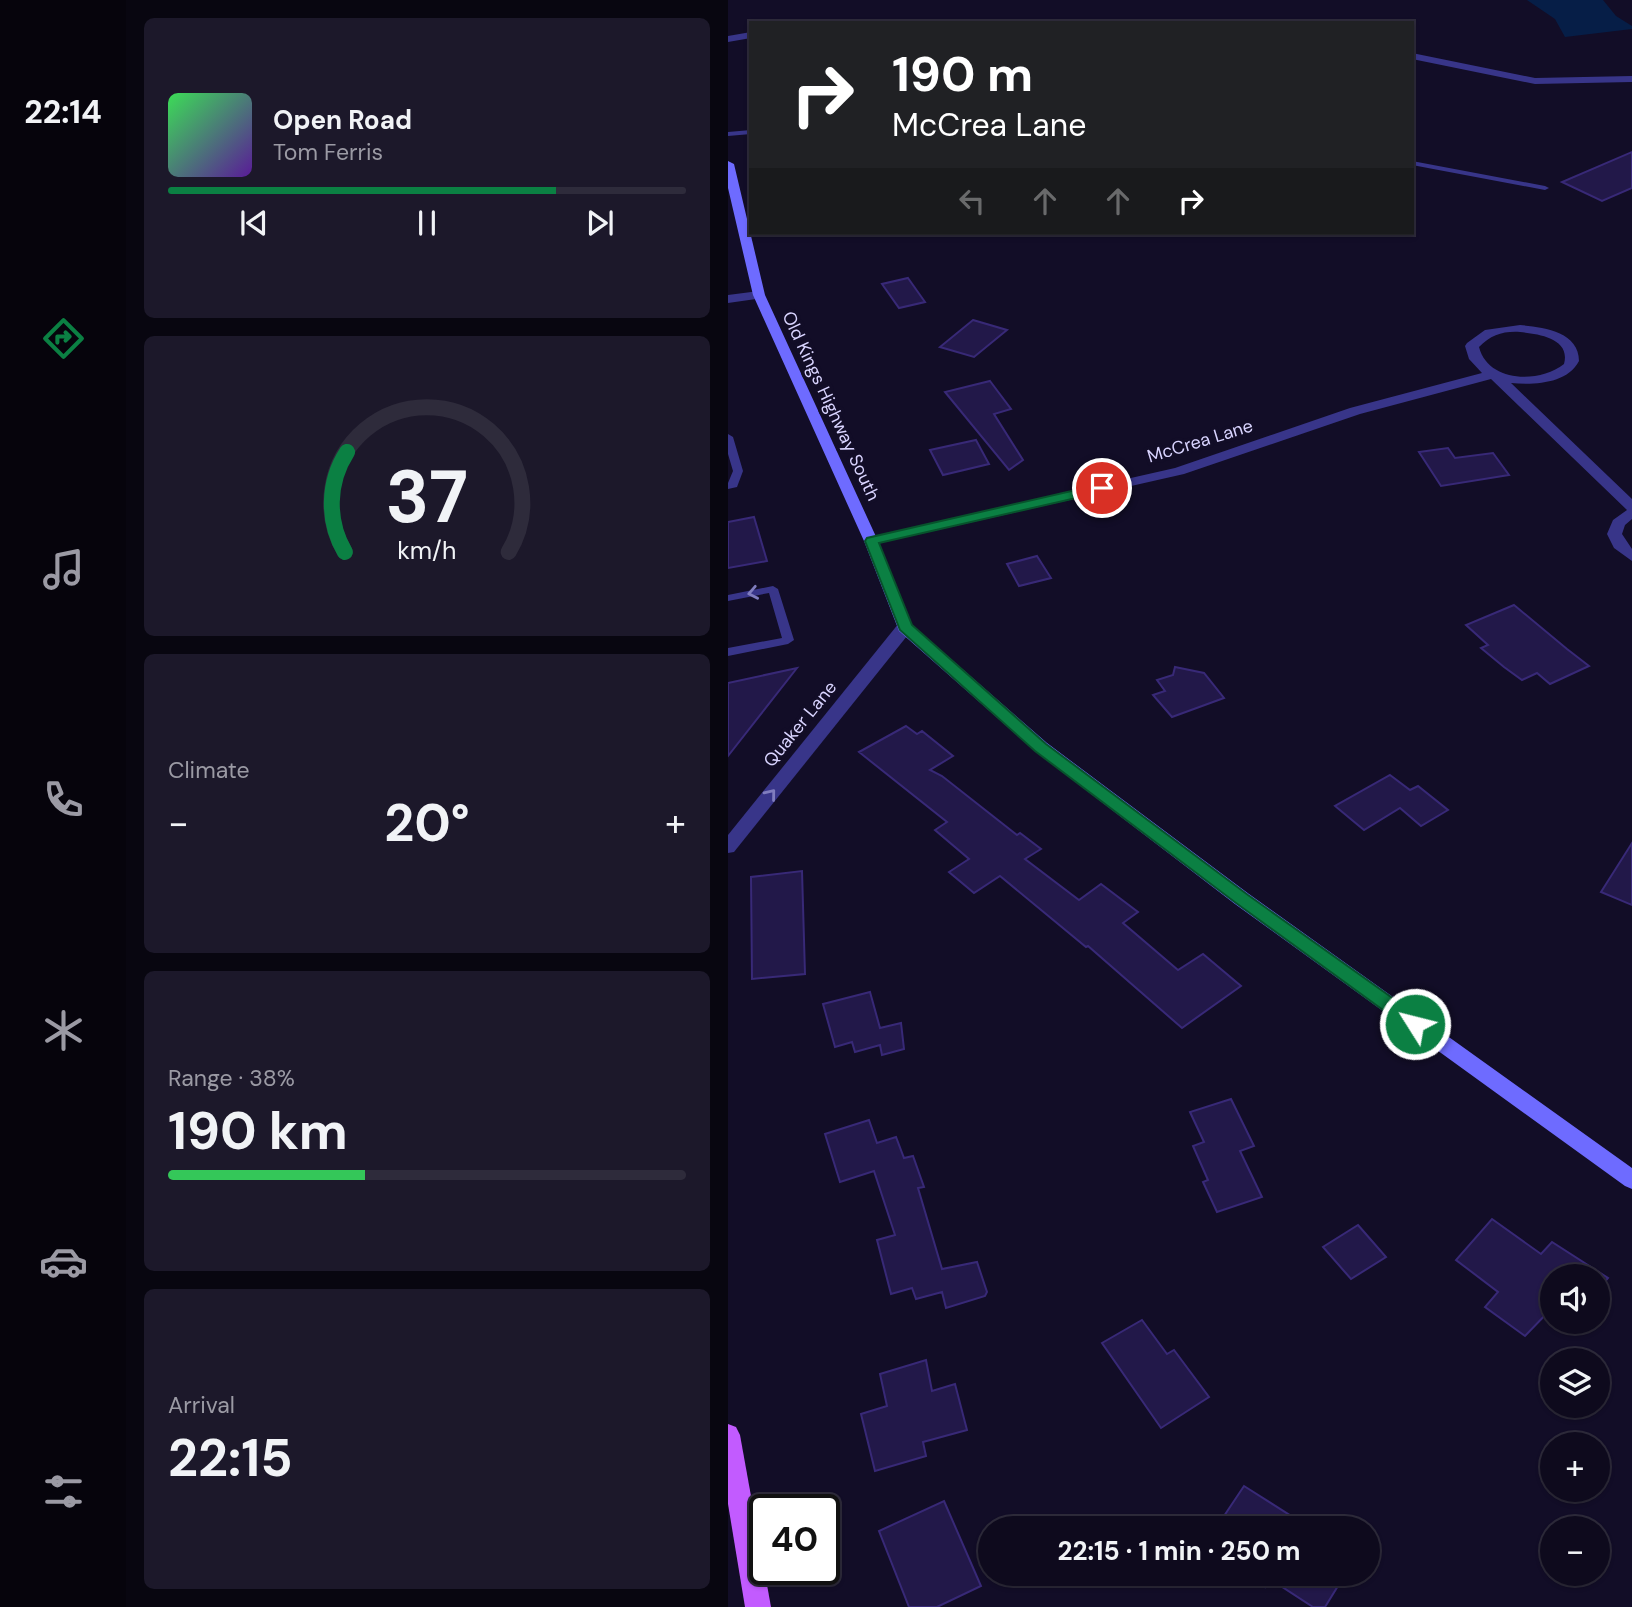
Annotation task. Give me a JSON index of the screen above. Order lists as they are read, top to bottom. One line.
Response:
{"streets":{"street":["Old Kings Highway South","McCrea Lane","Quaker Lane"]},"crossings":[["Old Kings Highway South","McCrea Lane"],["Old Kings Highway South","Quaker Lane"]],"one_way":["Quaker Lane"],"page":{"tabs":"22:14","turn":["190 m","McCrea Lane"],"song":["Open Road","Tom Ferris"],"tile":["Climate",["Range · 38%","190 km"],["Arrival","22:15"]],"heat":["−","20°","+"],"map_buttons":["+","−"],"limit":"40","trip":"22:15 · 1 min · 250 m","gauge":["37","km/h"]}}
